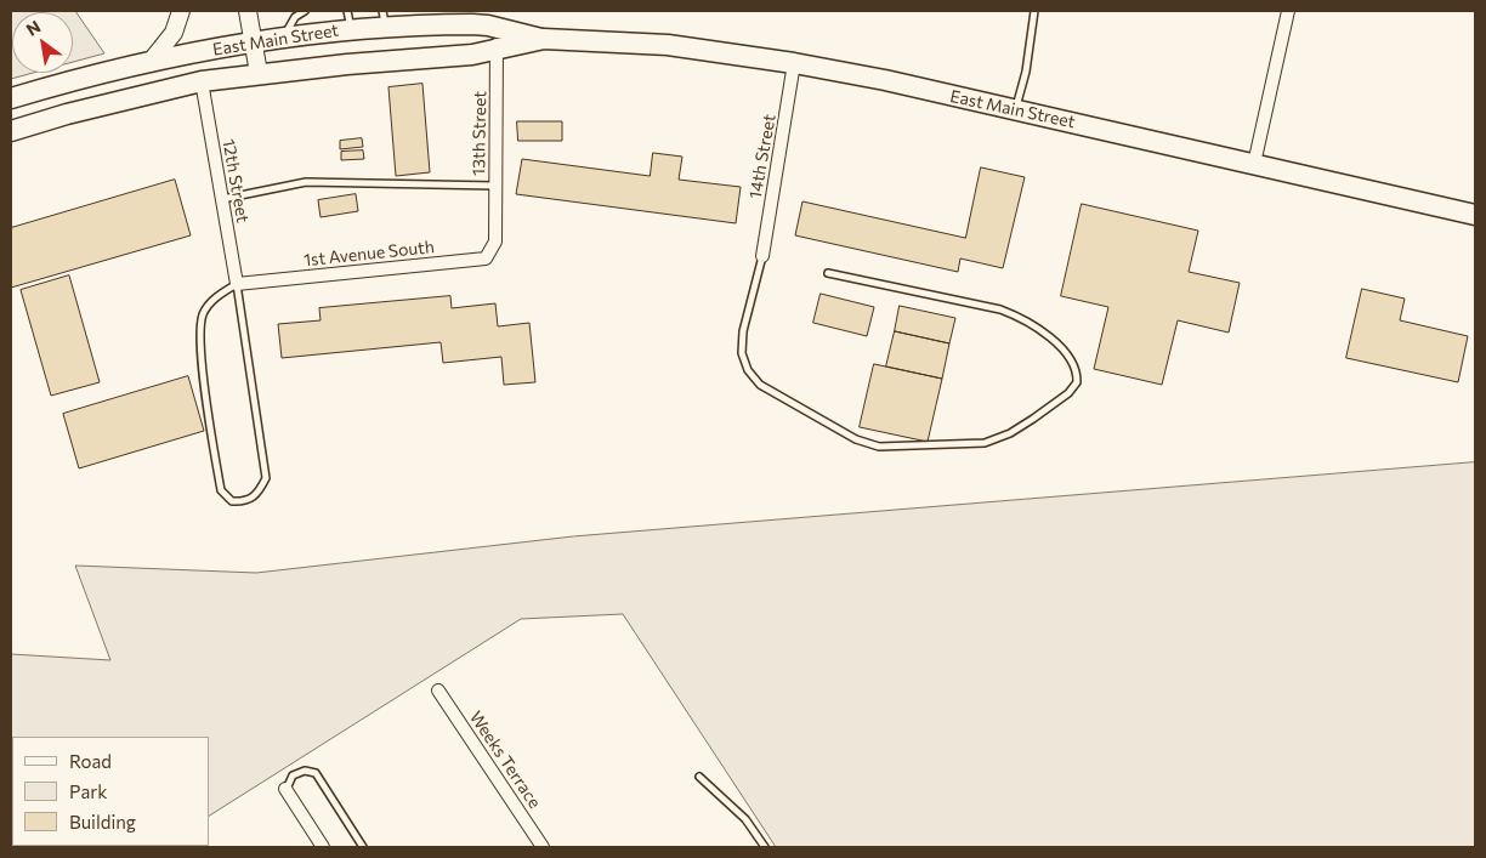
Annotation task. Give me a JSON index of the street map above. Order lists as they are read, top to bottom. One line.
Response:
{"streets":{"highway":["East Main Street"],"street":["13th Street","14th Street","12th Street","1st Avenue South","Weeks Terrace"]},"crossings":[["East Main Street","13th Street"],["East Main Street","14th Street"],["East Main Street","12th Street"],["13th Street","1st Avenue South"],["12th Street","1st Avenue South"]],"legend":["Road","Park","Building"],"north":"top left"}
